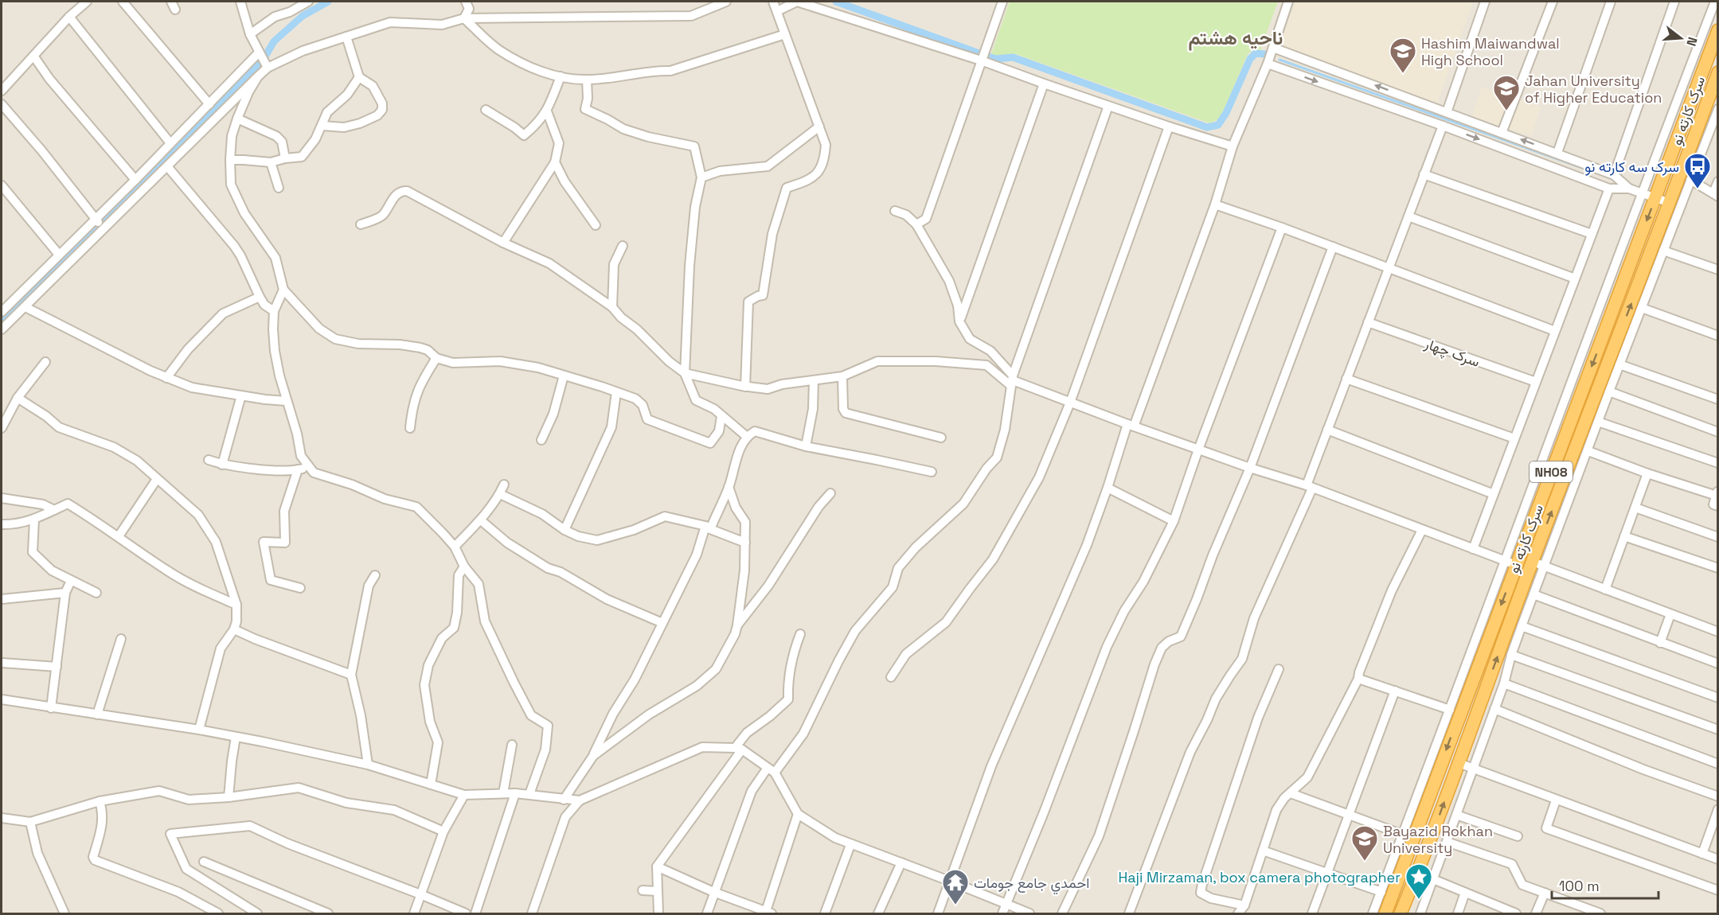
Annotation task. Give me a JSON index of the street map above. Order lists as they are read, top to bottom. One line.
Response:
{"streets":{"highway":["سرک کارته نو","NH08"],"street":["سرک چهار"]},"districts":["ناحیه هشتم"],"places":{"school or university":["Hashim Maiwandwal High School","Jahan University of Higher Education","Bayazid Rokhan University"],"bus stop":["سرک سه کارته نو"],"place":["Haji Mirzaman, box camera photographer"],"temple":["احمدي جامع جومات"]},"scale_bar":"100 m","north":"right"}
